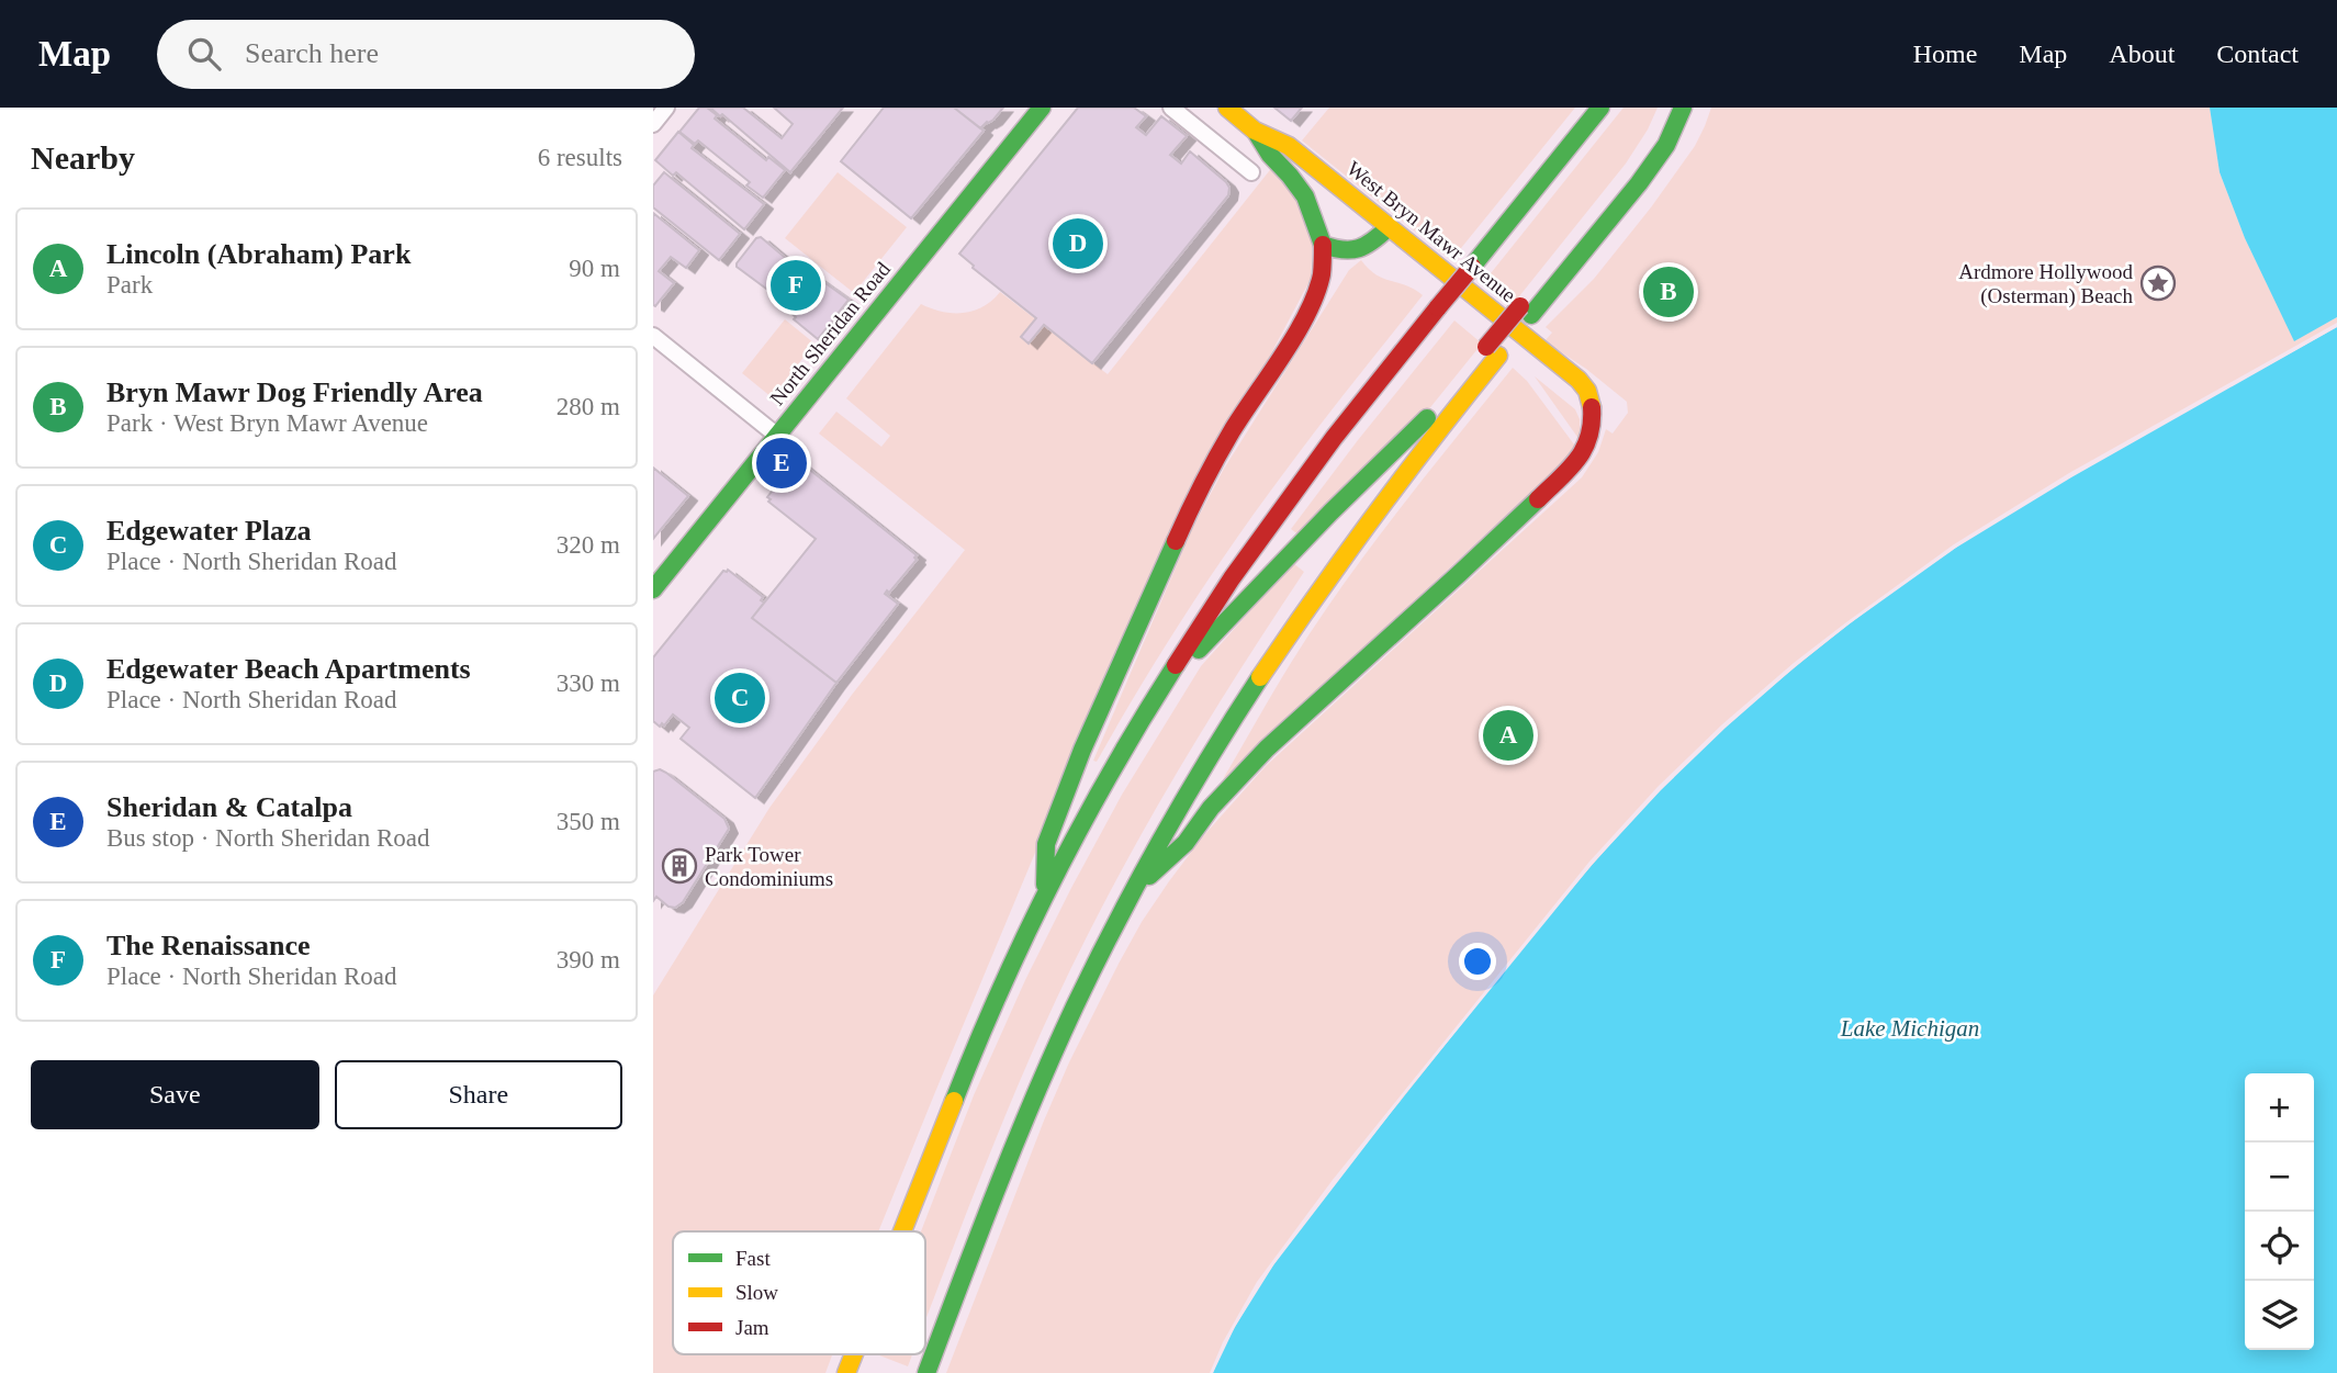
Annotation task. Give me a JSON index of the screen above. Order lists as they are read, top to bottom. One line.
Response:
{"streets":{"main road":["West Bryn Mawr Avenue","North Sheridan Road"]},"water":["Lake Michigan"],"places":{"place":["Ardmore Hollywood (Osterman) Beach"],"building":["Park Tower Condominiums"]},"legend":["Fast","Slow","Jam"],"page":{"header":"Map","search":"Search here","nav":["Home","Map","About","Contact"],"heading":["Nearby","6 results"],"list":[{"mark":"A","name":"Lincoln (Abraham) Park","note":"Park","value":"90 m"},{"mark":"B","name":"Bryn Mawr Dog Friendly Area","note":"Park · West Bryn Mawr Avenue","value":"280 m"},{"mark":"C","name":"Edgewater Plaza","note":"Place · North Sheridan Road","value":"320 m"},{"mark":"D","name":"Edgewater Beach Apartments","note":"Place · North Sheridan Road","value":"330 m"},{"mark":"E","name":"Sheridan & Catalpa","note":"Bus stop · North Sheridan Road","value":"350 m"},{"mark":"F","name":"The Renaissance","note":"Place · North Sheridan Road","value":"390 m"}],"pins":["D","F","B","E","C","A"],"buttons":["Save","Share"],"map_buttons":["+","−"]}}
